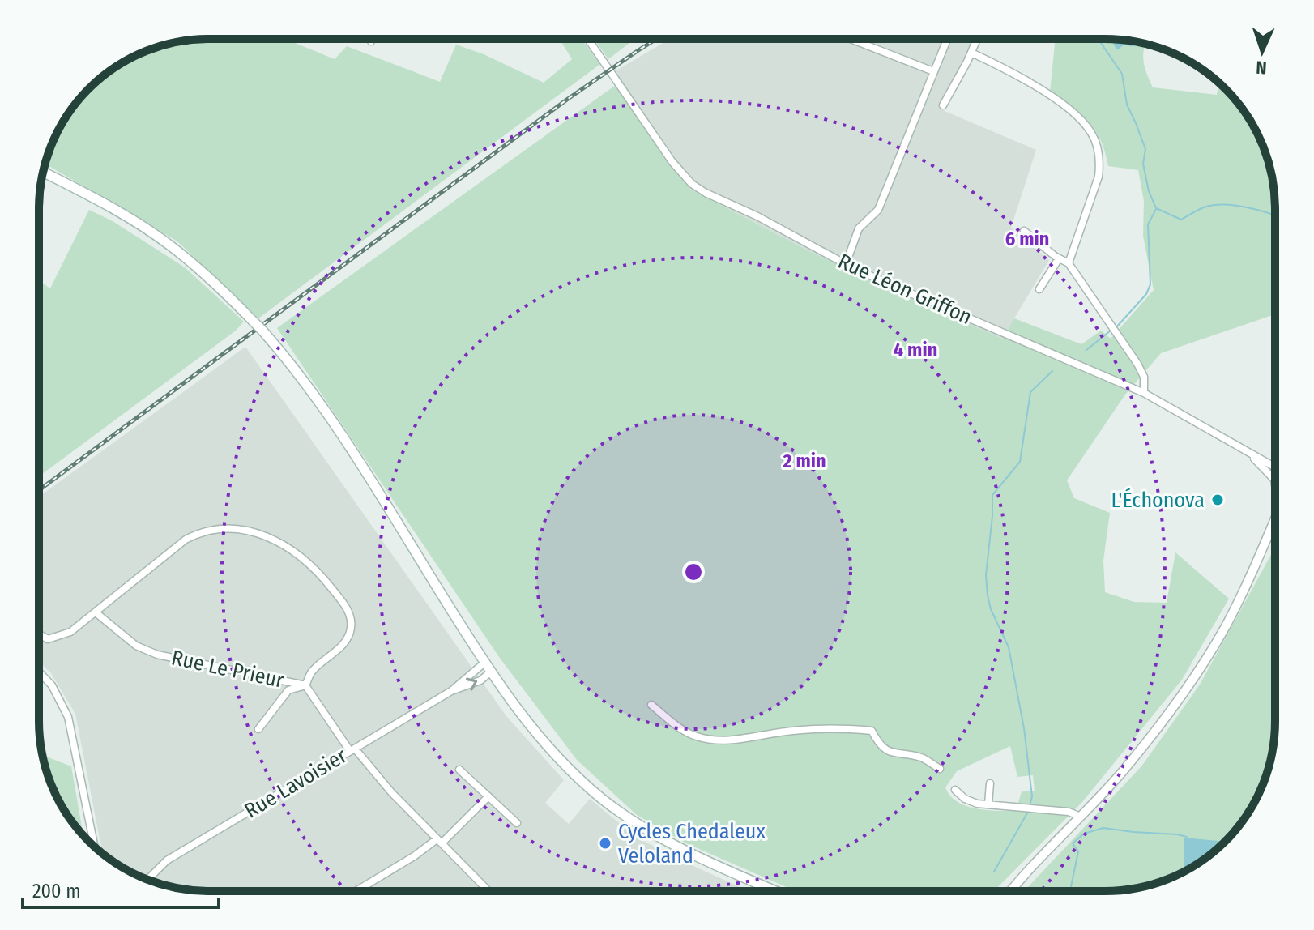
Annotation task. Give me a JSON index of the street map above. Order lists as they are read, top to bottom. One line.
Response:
{"streets":{"street":["Rue Léon Griffon","Rue Le Prieur","Rue Lavoisier"]},"places":["L'Échonova","Cycles Chedaleux Veloland"],"scale_bar":"200 m","north":"bottom","rings":["6 min","4 min","2 min"]}
